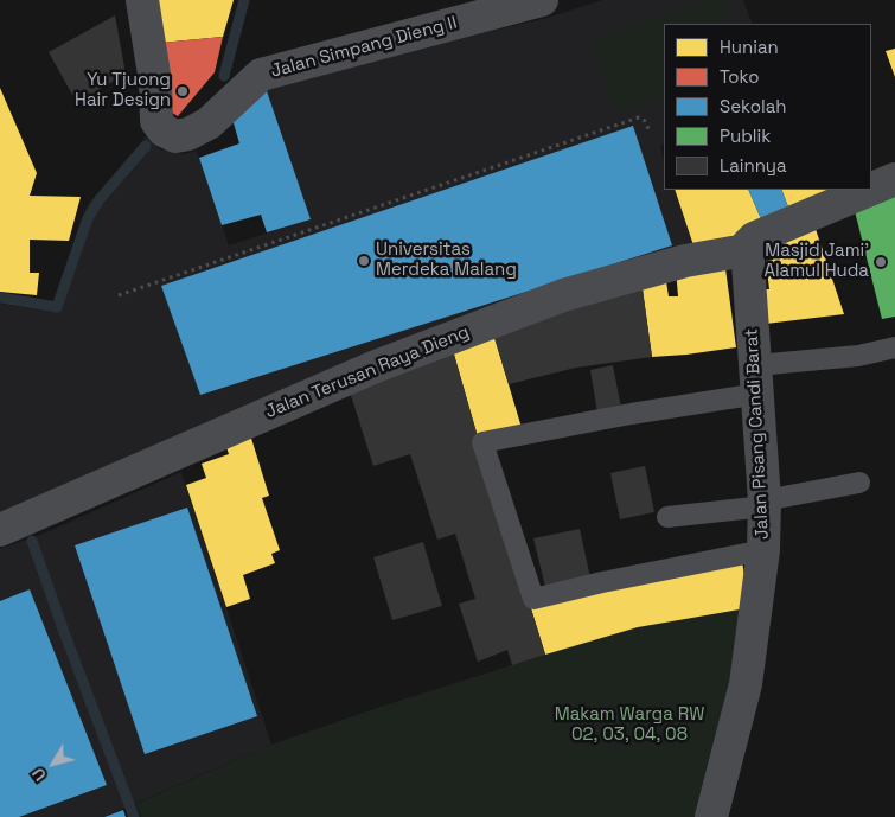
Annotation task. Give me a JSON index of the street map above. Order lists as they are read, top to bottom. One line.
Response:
{"streets":{"street":["Jalan Simpang Dieng II","Jalan Terusan Raya Dieng","Jalan Pisang Candi Barat"]},"crossings":[["Jalan Terusan Raya Dieng","Jalan Pisang Candi Barat"]],"parks":["Makam Warga RW 02, 03, 04, 08"],"places":["Yu Tjuong Hair Design","Universitas Merdeka Malang","Masjid Jami' Alamul Huda"],"legend":["Hunian","Toko","Sekolah","Publik","Lainnya"],"north":"bottom left"}
